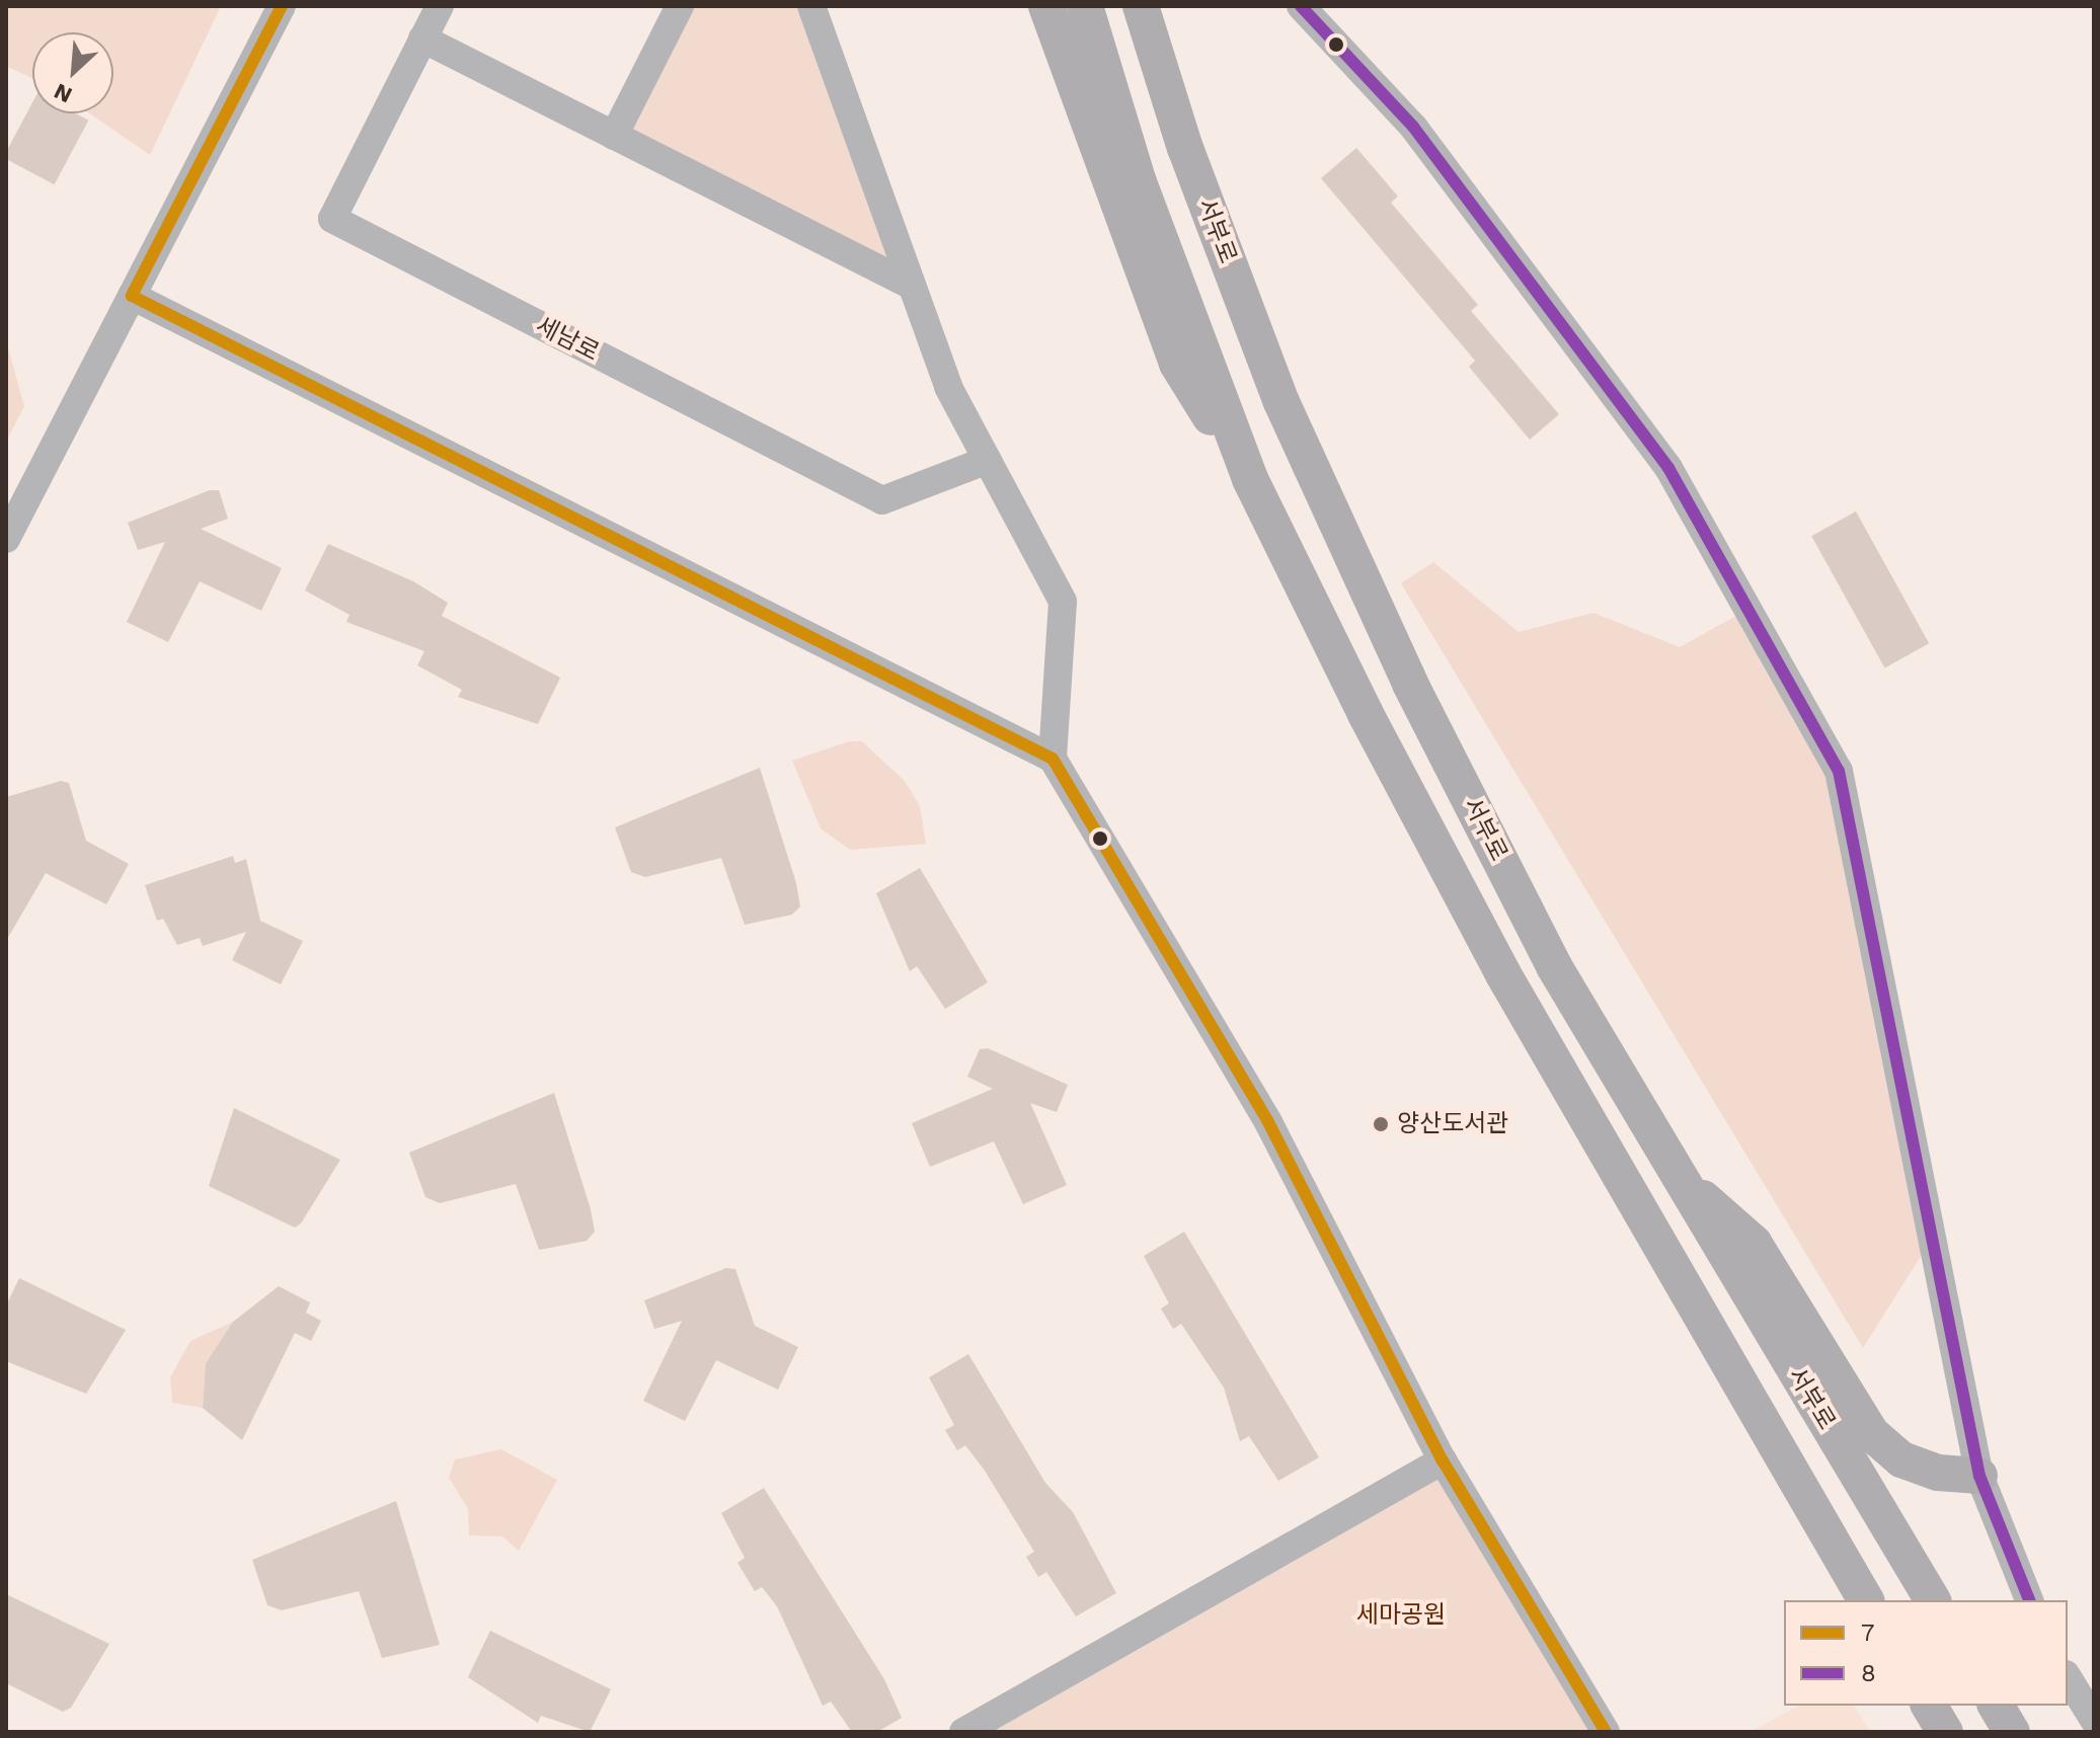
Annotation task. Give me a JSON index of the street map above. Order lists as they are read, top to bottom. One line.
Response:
{"streets":{"main road":["서부로"],"street":["세남로"]},"parks":["세마공원"],"places":["양산도서관"],"lines":["transit line 7","transit line 8"],"legend":["7","8"],"north":"bottom left"}
